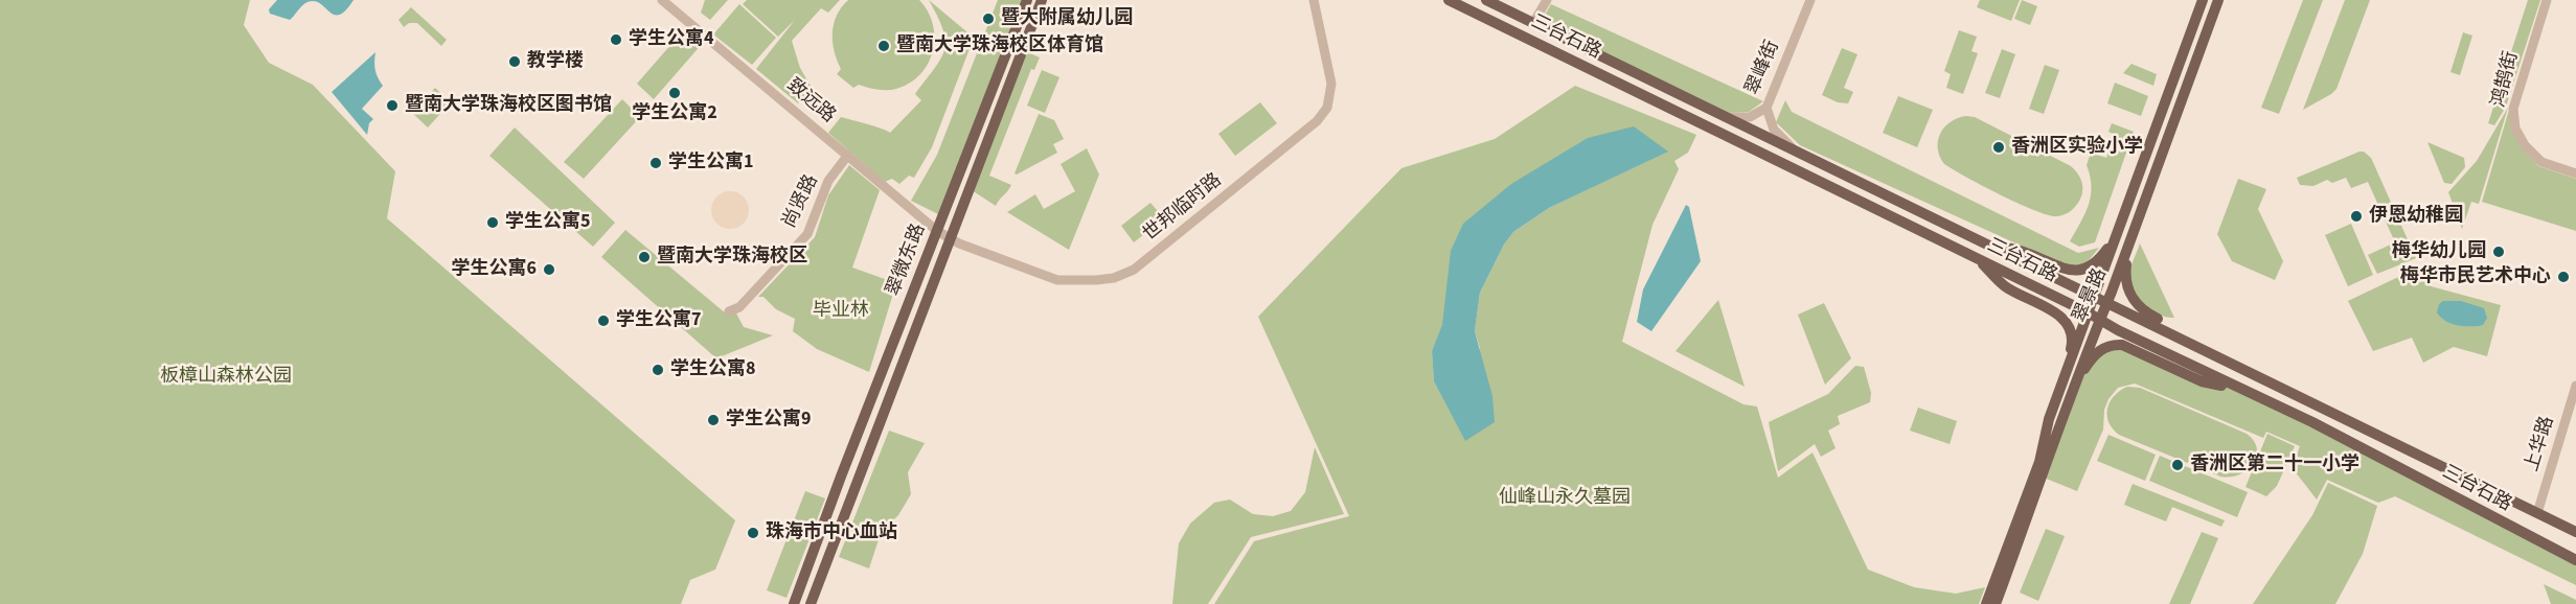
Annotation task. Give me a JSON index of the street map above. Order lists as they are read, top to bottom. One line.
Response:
{"streets":{"main road":["三台石路","翠微东路","翠景路"],"street":["翠峰街","鸿鹄街","致远路","尚贤路","世邦临时路","上华路"]},"crossings":[["三台石路","翠峰街"],["三台石路","翠景路"],["三台石路","上华路"],["致远路","尚贤路"],["致远路","世邦临时路"],["致远路","翠微东路"],["世邦临时路","翠微东路"]],"parks":["毕业林","板樟山森林公园","仙峰山永久墓园"],"places":["暨大附属幼儿园","学生公寓4","暨南大学珠海校区体育馆","教学楼","学生公寓2","暨南大学珠海校区图书馆","香洲区实验小学","学生公寓1","伊恩幼稚园","学生公寓5","梅华幼儿园","暨南大学珠海校区","学生公寓6","梅华市民艺术中心","学生公寓7","学生公寓8","学生公寓9","香洲区第二十一小学","珠海市中心血站"]}
